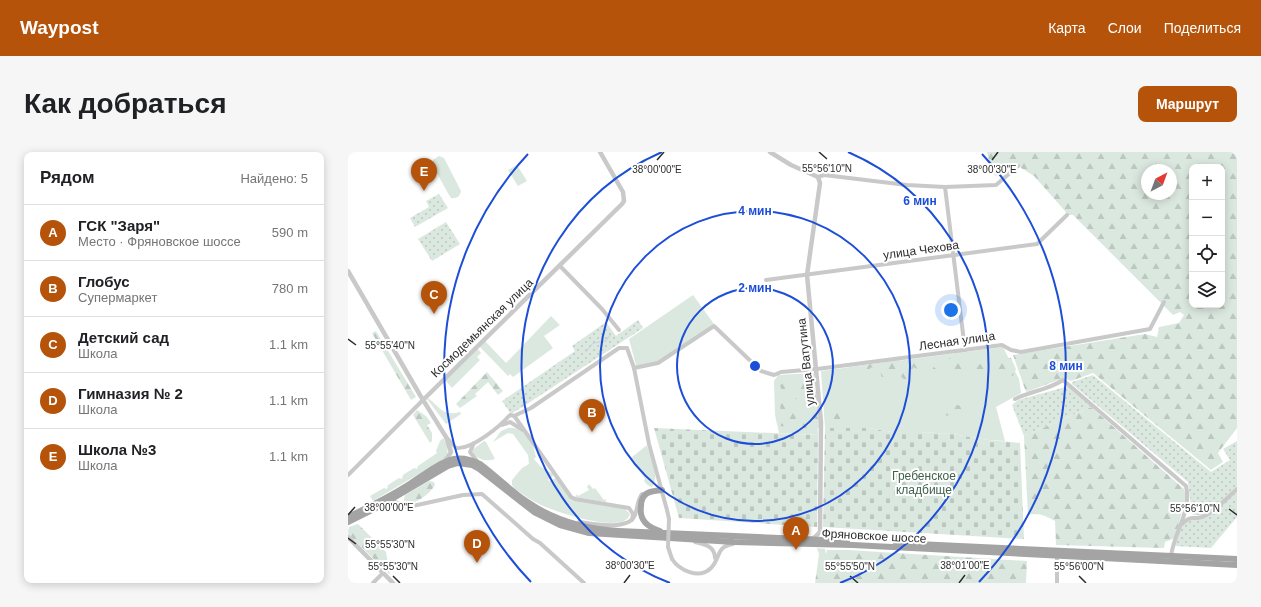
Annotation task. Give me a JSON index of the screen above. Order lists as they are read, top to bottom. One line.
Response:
{"streets":{"main road":["Фряновское шоссе"],"street":["улица Чехова","Космодемьянская улица","Лесная улица","улица Ватутина"]},"crossings":[["улица Чехова","улица Ватутина"],["Лесная улица","улица Ватутина"]],"parks":["Гребенское кладбище"],"north":"top right","page":{"header":"Waypost","nav":["Карта","Слои","Поделиться"],"buttons":"Маршрут","title":"Как добраться","heading":["Рядом","Найдено: 5"],"pins":["E","C","B","A","D"],"map_buttons":["+","−"],"list":[{"mark":"A","name":"ГСК \"Заря\"","note":"Место · Фряновское шоссе","value":"590 m"},{"mark":"B","name":"Глобус","note":"Супермаркет","value":"780 m"},{"mark":"C","name":"Детский сад","note":"Школа","value":"1.1 km"},{"mark":"D","name":"Гимназия № 2","note":"Школа","value":"1.1 km"},{"mark":"E","name":"Школа №3","note":"Школа","value":"1.1 km"}]},"coordinates":["55°56'10\"N","38°00'30\"E","38°00'00\"E","55°55'40\"N","55°55'30\"N","38°01'00\"E","55°55'50\"N","55°56'00\"N"],"rings":["6 мин","4 мин","2 мин","8 мин"]}
